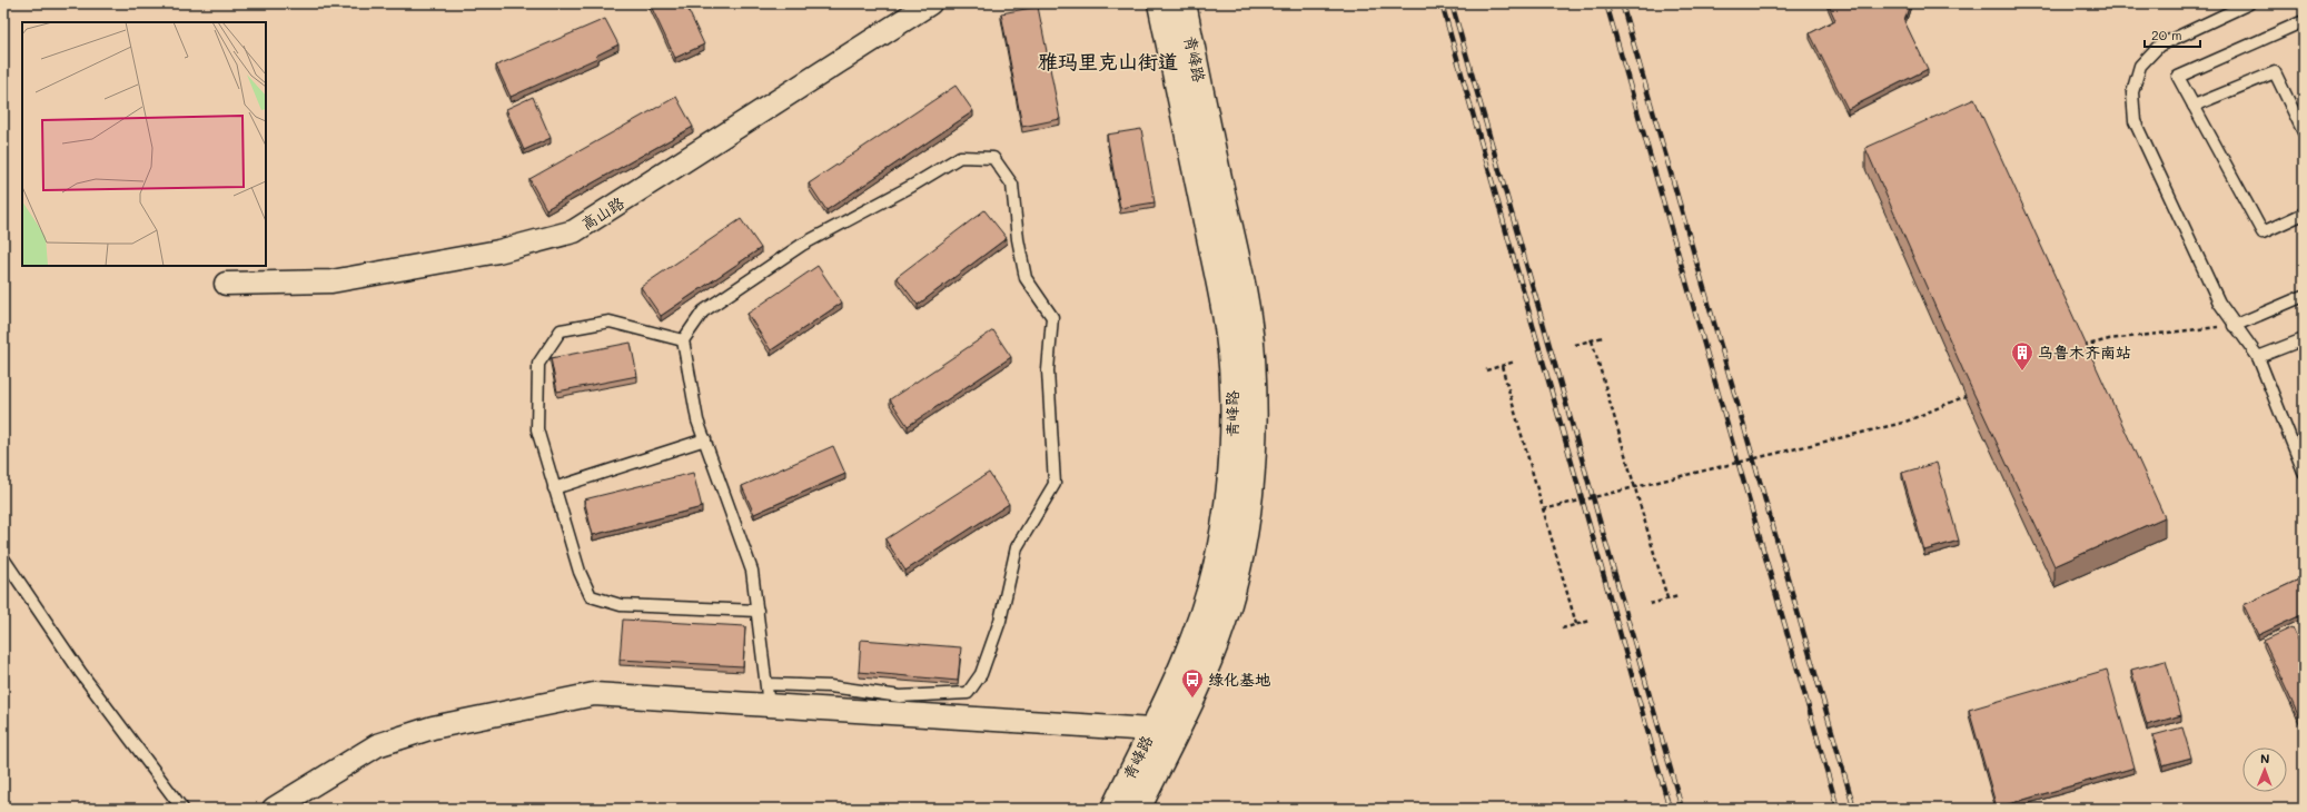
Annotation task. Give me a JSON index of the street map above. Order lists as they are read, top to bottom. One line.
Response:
{"streets":{"main road":["青峰路"],"street":["高山路"]},"districts":["雅玛里克山街道"],"places":{"building":["乌鲁木齐南站"],"bus stop":["绿化基地"]},"scale_bar":"20 m","north":"top"}
